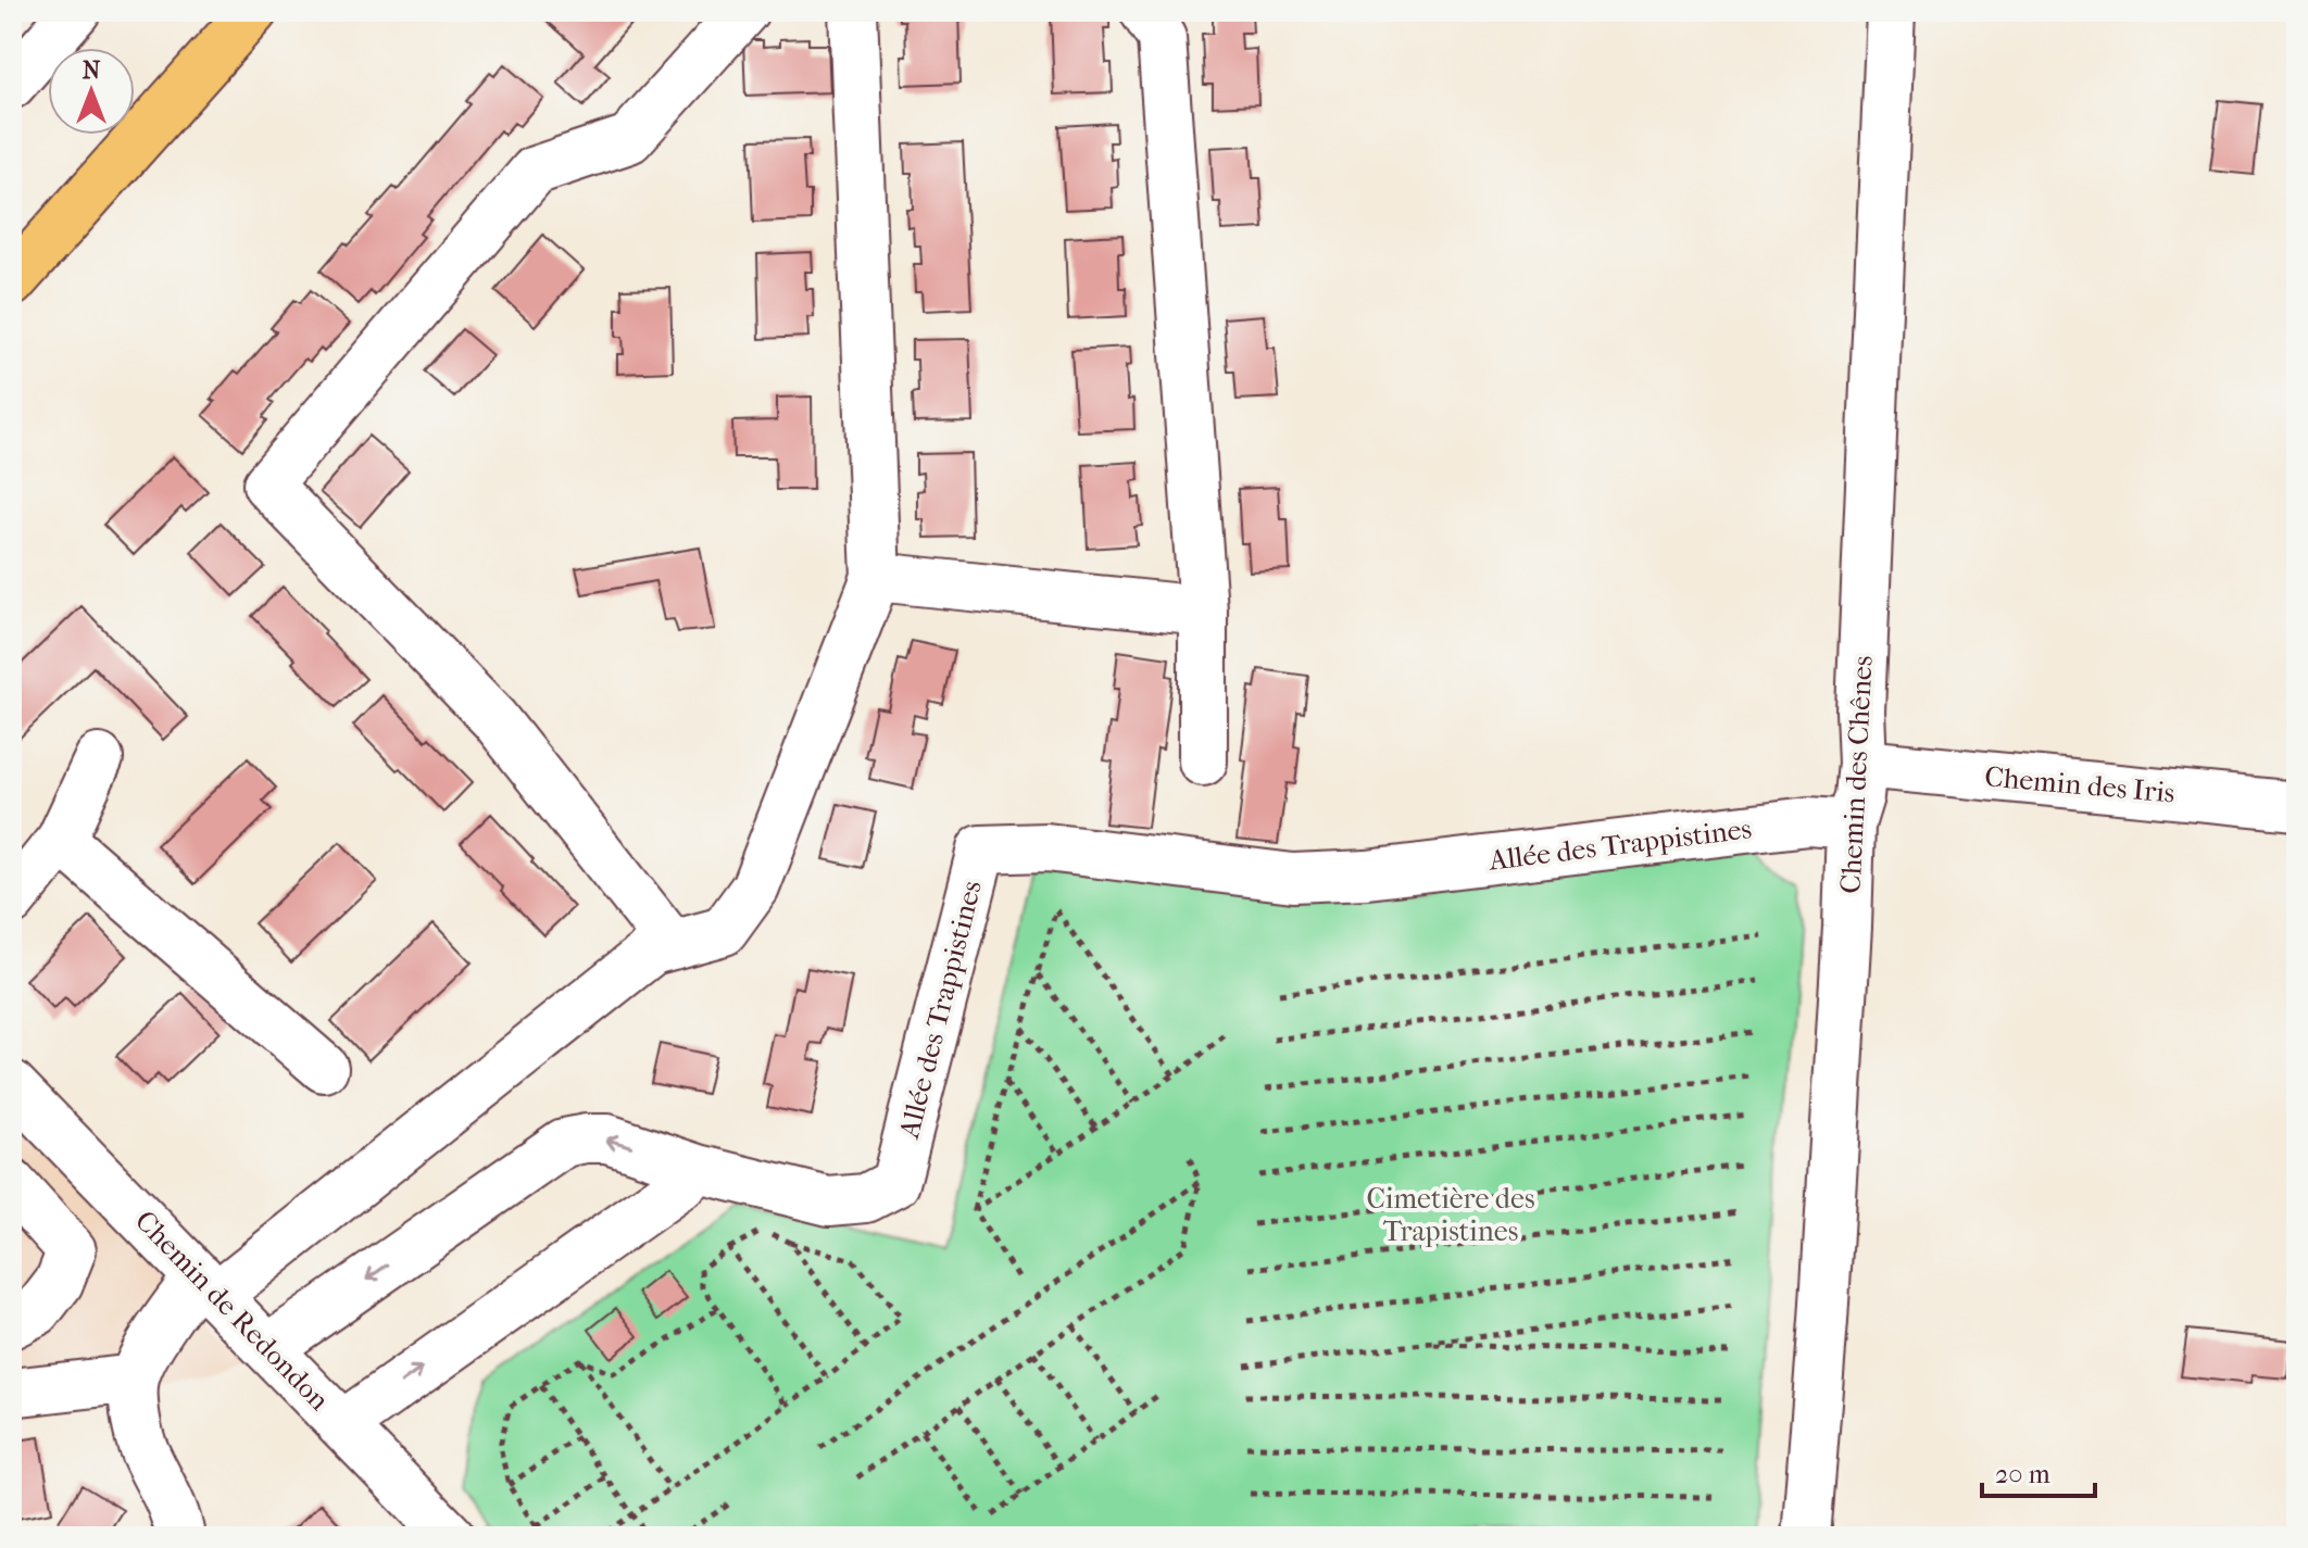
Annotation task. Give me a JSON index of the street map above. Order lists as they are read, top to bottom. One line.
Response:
{"streets":{"street":["Chemin des Chênes","Chemin des Iris","Allée des Trappistines","Chemin de Redondon"]},"crossings":[["Chemin des Chênes","Chemin des Iris"],["Chemin des Chênes","Allée des Trappistines"],["Allée des Trappistines","Chemin de Redondon"]],"parks":["Cimetière des Trapistines"],"scale_bar":"20 m","north":"top"}
